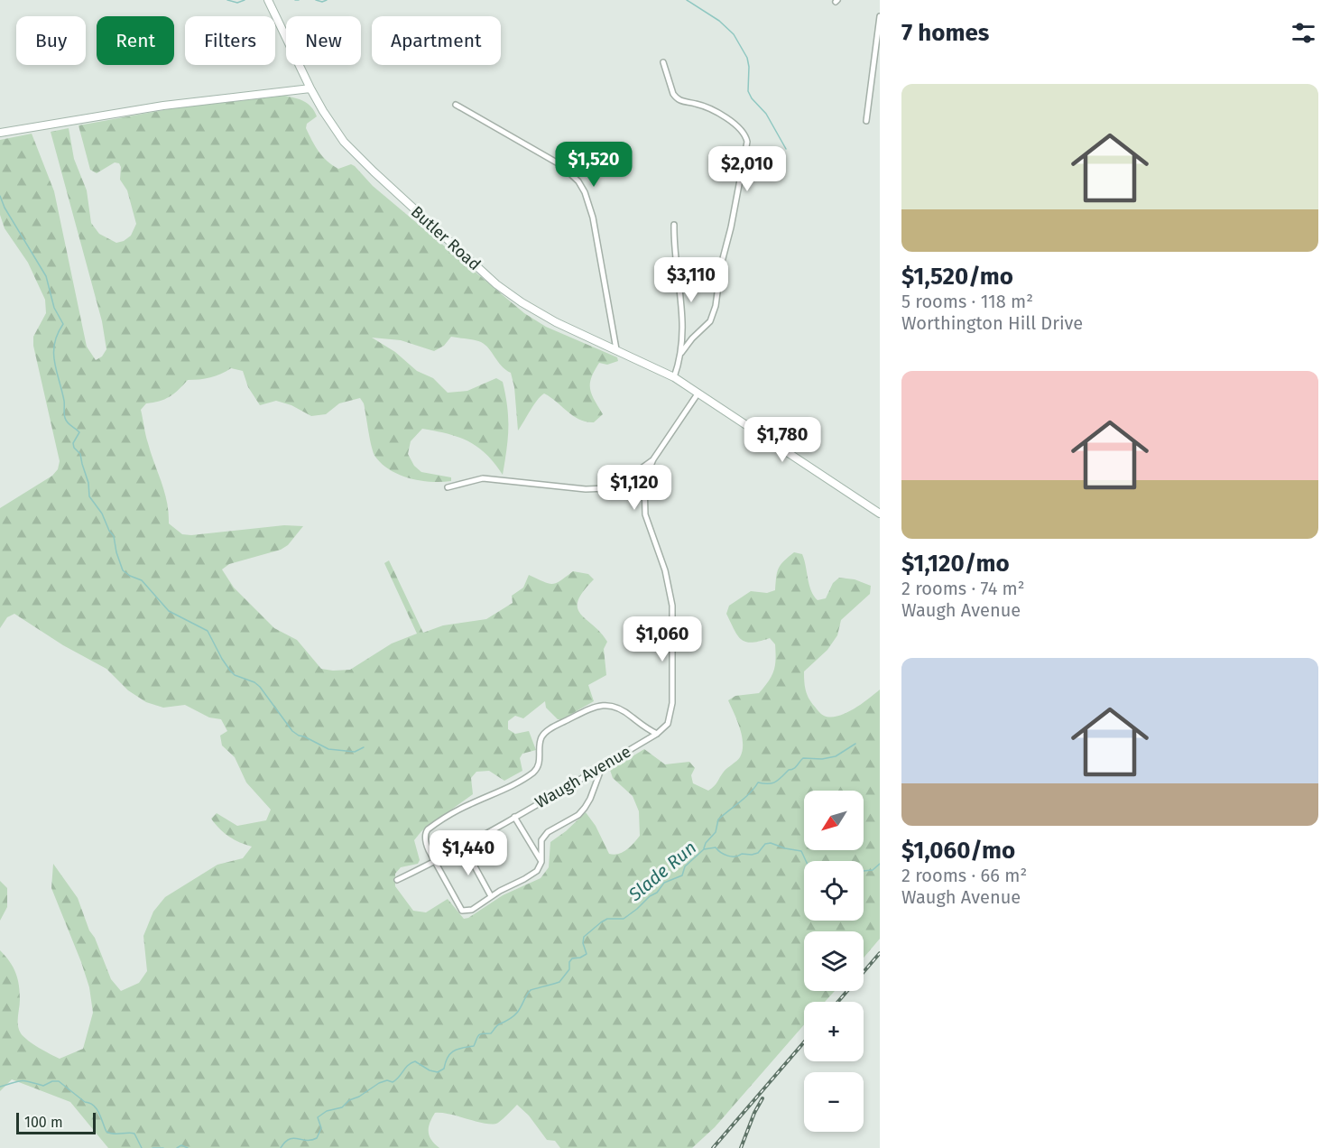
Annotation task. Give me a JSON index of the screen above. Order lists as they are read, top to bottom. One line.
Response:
{"streets":{"main road":["Butler Road"],"street":["Waugh Avenue"]},"water":["Slade Run"],"scale_bar":"100 m","north":"bottom left","page":{"heading":"7 homes","chip":["Buy","Rent","Filters","New","Apartment"],"list":[{"name":"$1,520/mo","note":"5 rooms · 118 m² · Worthington Hill Drive"},{"name":"$1,120/mo","note":"2 rooms · 74 m² · Waugh Avenue"},{"name":"$1,060/mo","note":"2 rooms · 66 m² · Waugh Avenue"}],"price":["$1,520","$2,010","$3,110","$1,780","$1,120","$1,060","$1,440"],"map_buttons":["+","−"],"scale":"100 m"}}
